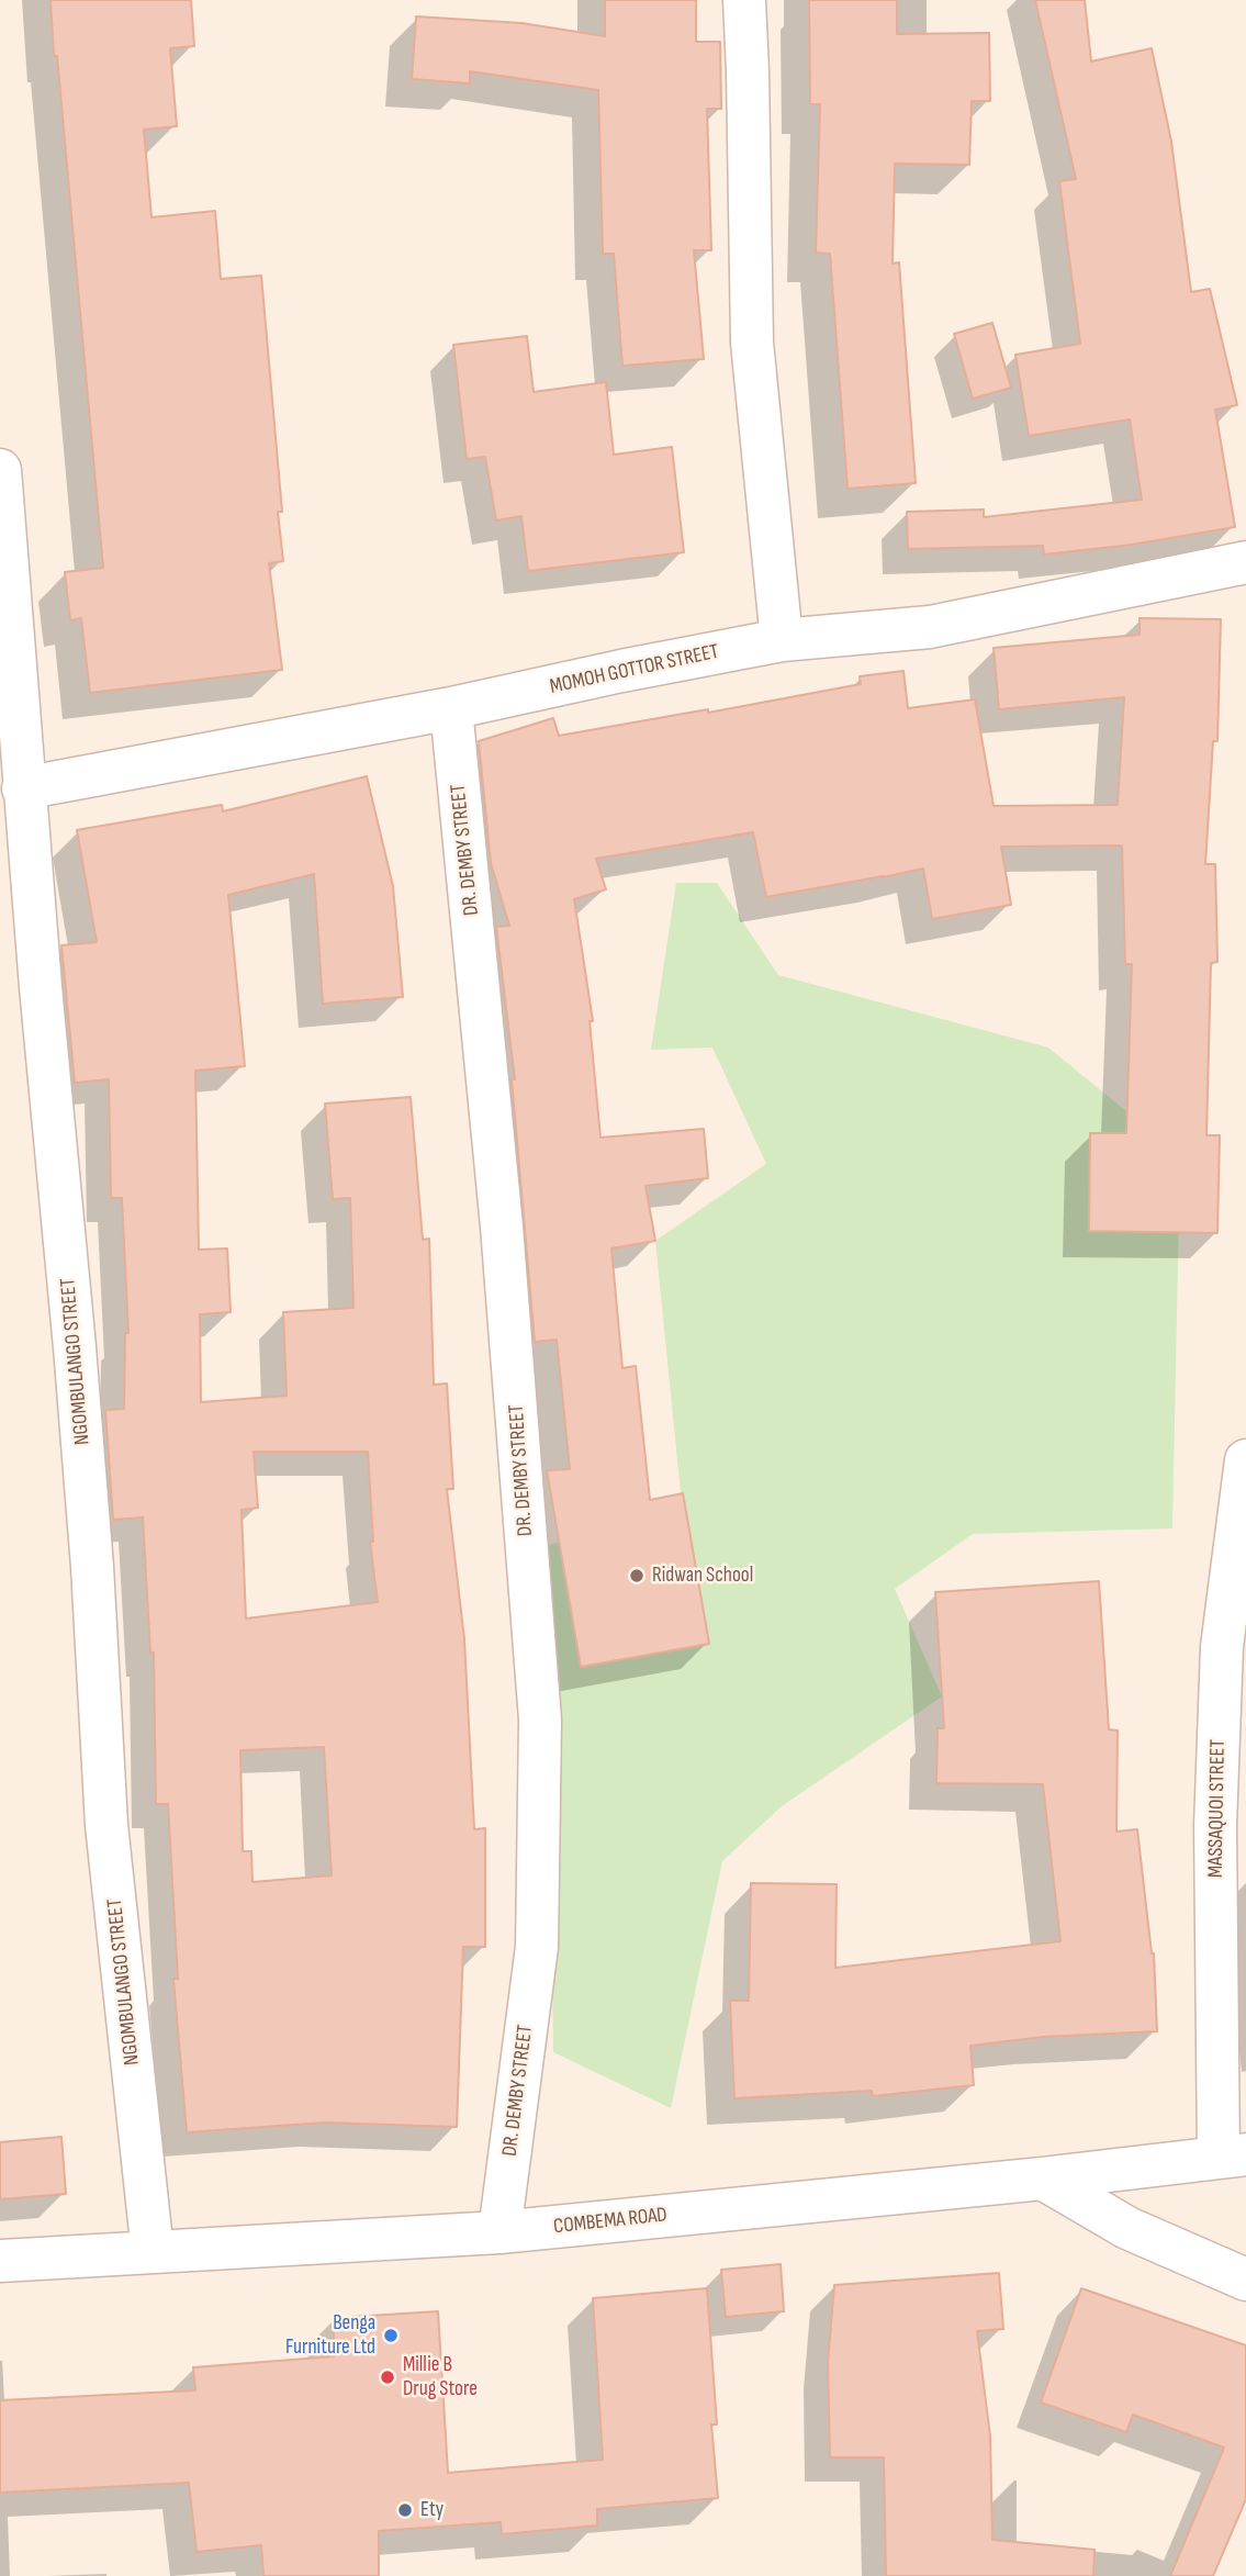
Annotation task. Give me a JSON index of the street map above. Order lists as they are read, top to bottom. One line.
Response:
{"streets":{"street":["MOMOH GOTTOR STREET","DR. DEMBY STREET","NGOMBULANGO STREET","MASSAQUOI STREET","COMBEMA ROAD"]},"crossings":[["MOMOH GOTTOR STREET","DR. DEMBY STREET"],["MOMOH GOTTOR STREET","NGOMBULANGO STREET"],["DR. DEMBY STREET","COMBEMA ROAD"],["NGOMBULANGO STREET","COMBEMA ROAD"],["MASSAQUOI STREET","COMBEMA ROAD"]],"places":["Ridwan School","Benga Furniture Ltd","Millie B Drug Store","Ety"]}
